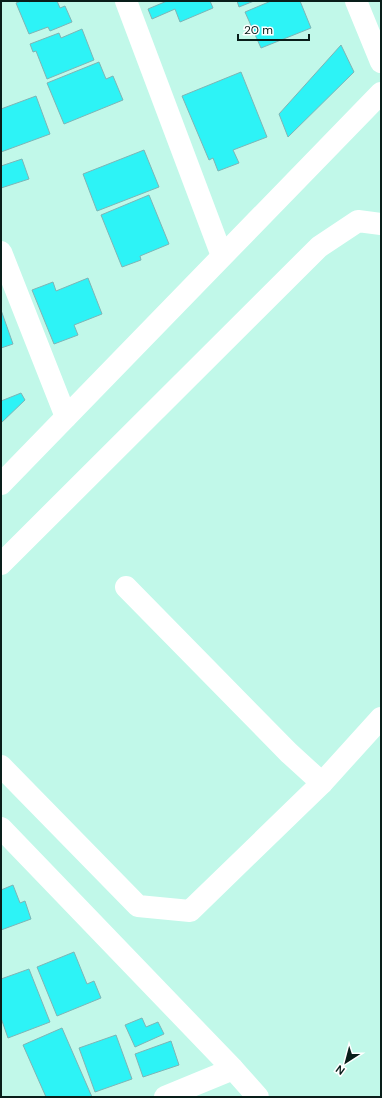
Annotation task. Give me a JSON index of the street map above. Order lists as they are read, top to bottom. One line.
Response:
{"scale_bar":"20 m","north":"bottom left"}
